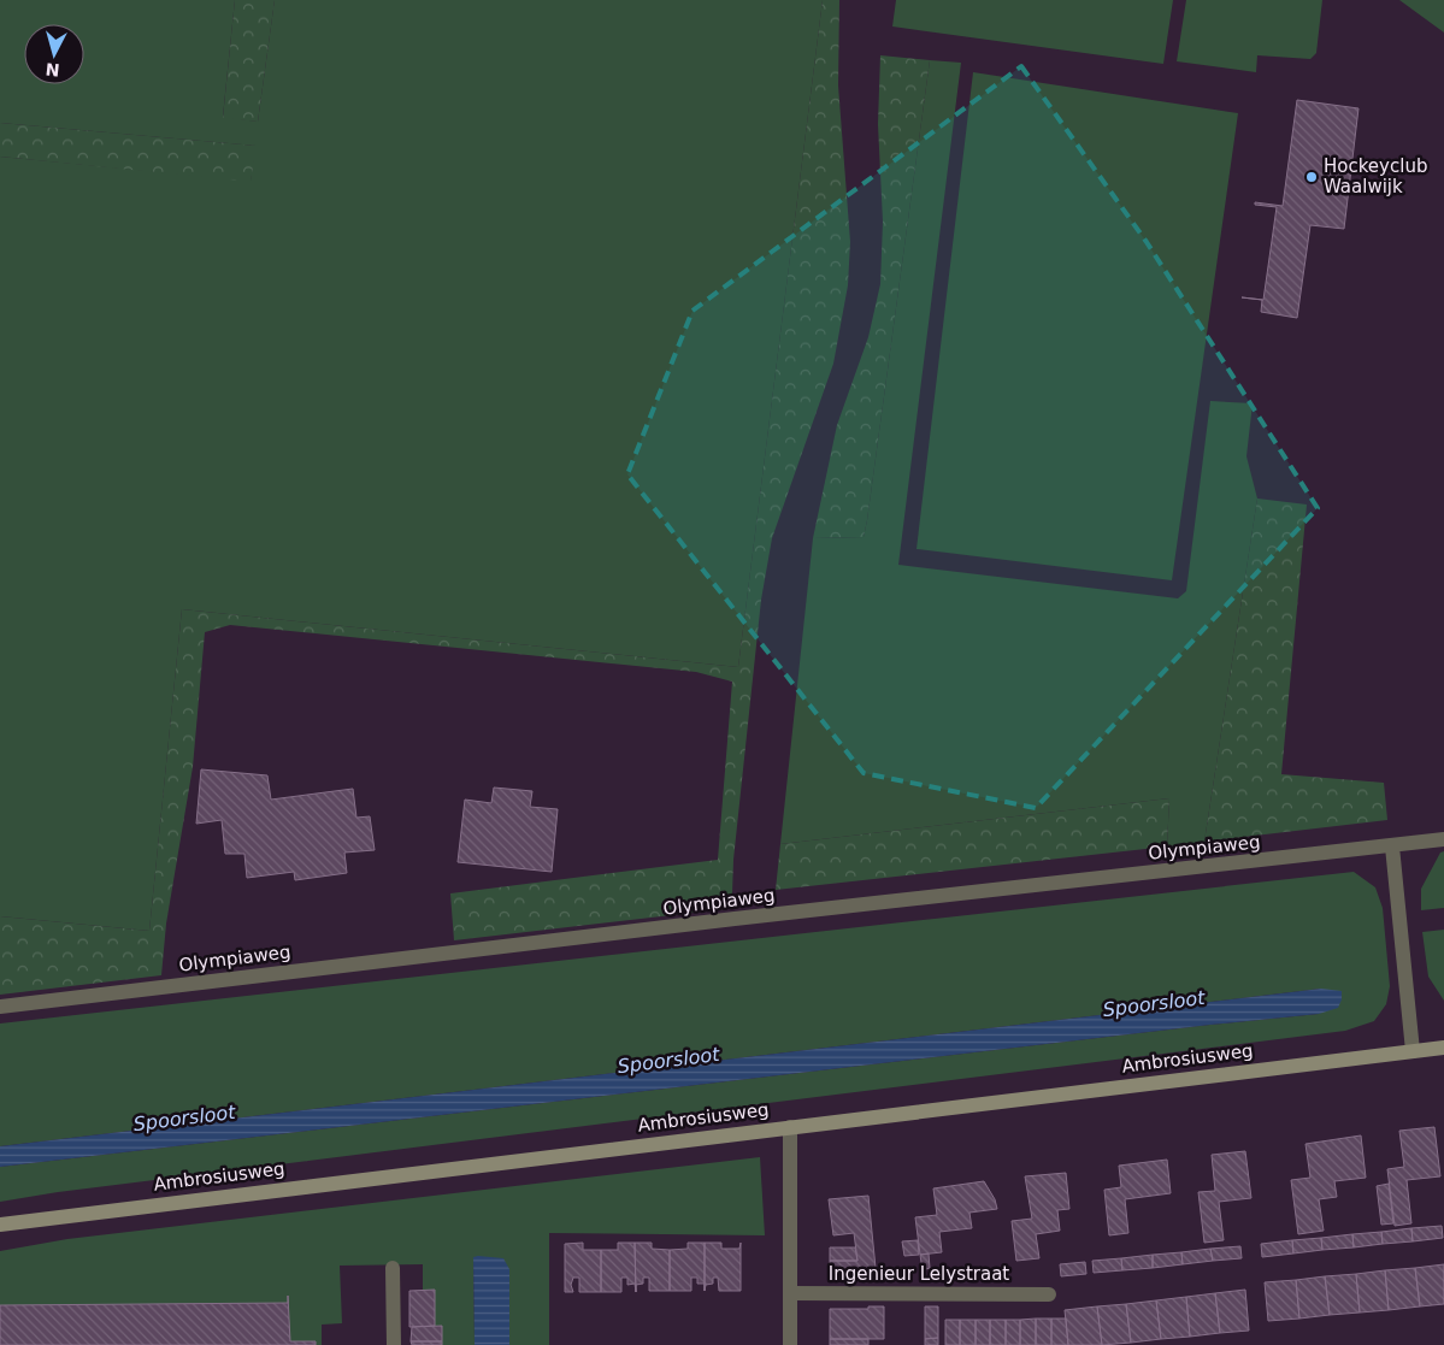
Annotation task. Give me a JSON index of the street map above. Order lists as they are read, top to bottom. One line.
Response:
{"streets":{"main road":["Ambrosiusweg"],"street":["Olympiaweg","Ingenieur Lelystraat"]},"water":["Spoorsloot"],"places":["Hockeyclub Waalwijk"],"north":"bottom"}
